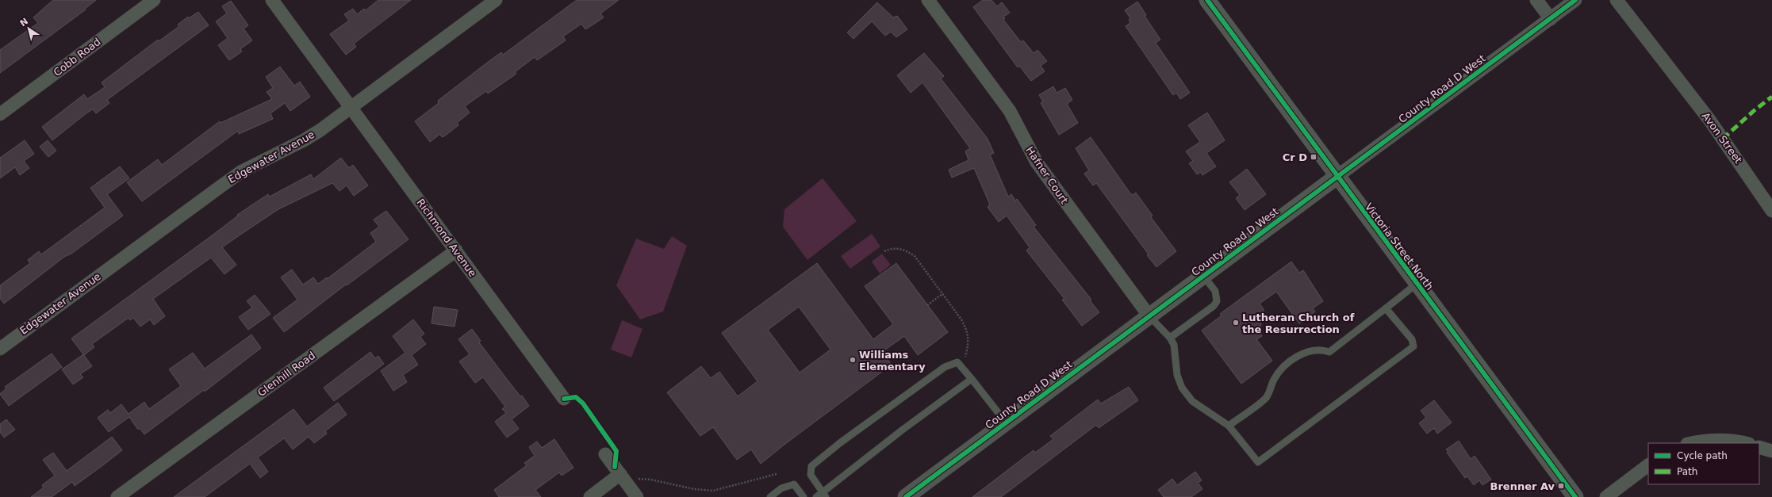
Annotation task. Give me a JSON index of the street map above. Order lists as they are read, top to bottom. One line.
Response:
{"streets":{"street":["Cobb Road","County Road D West","Avon Street","Edgewater Avenue","Hafner Court","Richmond Avenue","Victoria Street North","Glenhill Road"]},"crossings":[["County Road D West","Hafner Court"],["County Road D West","Victoria Street North"],["Edgewater Avenue","Richmond Avenue"],["Richmond Avenue","Glenhill Road"]],"places":{"transit":["Cr D","Brenner Av"],"other":["Lutheran Church of the Resurrection","Williams Elementary"]},"legend":["Cycle path","Path"],"north":"top left"}
